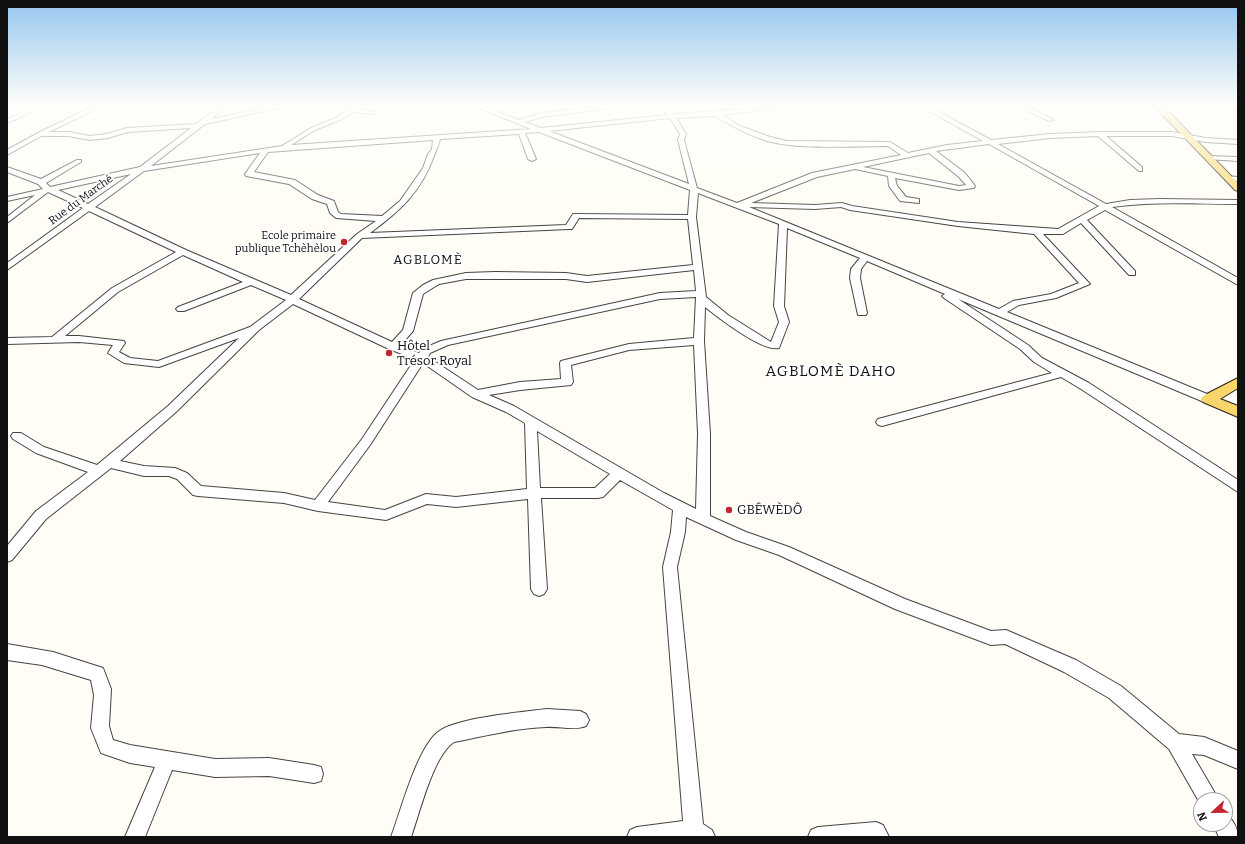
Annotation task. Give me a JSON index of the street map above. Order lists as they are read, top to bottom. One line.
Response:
{"streets":{"street":["Rue du Marché"]},"districts":["AGBLOMÈ","AGBLOMÈ DAHO"],"places":["Ecole primaire publique Tchèhèlou","Hôtel Trésor Royal","GBÊWÈDÔ"],"north":"left"}
